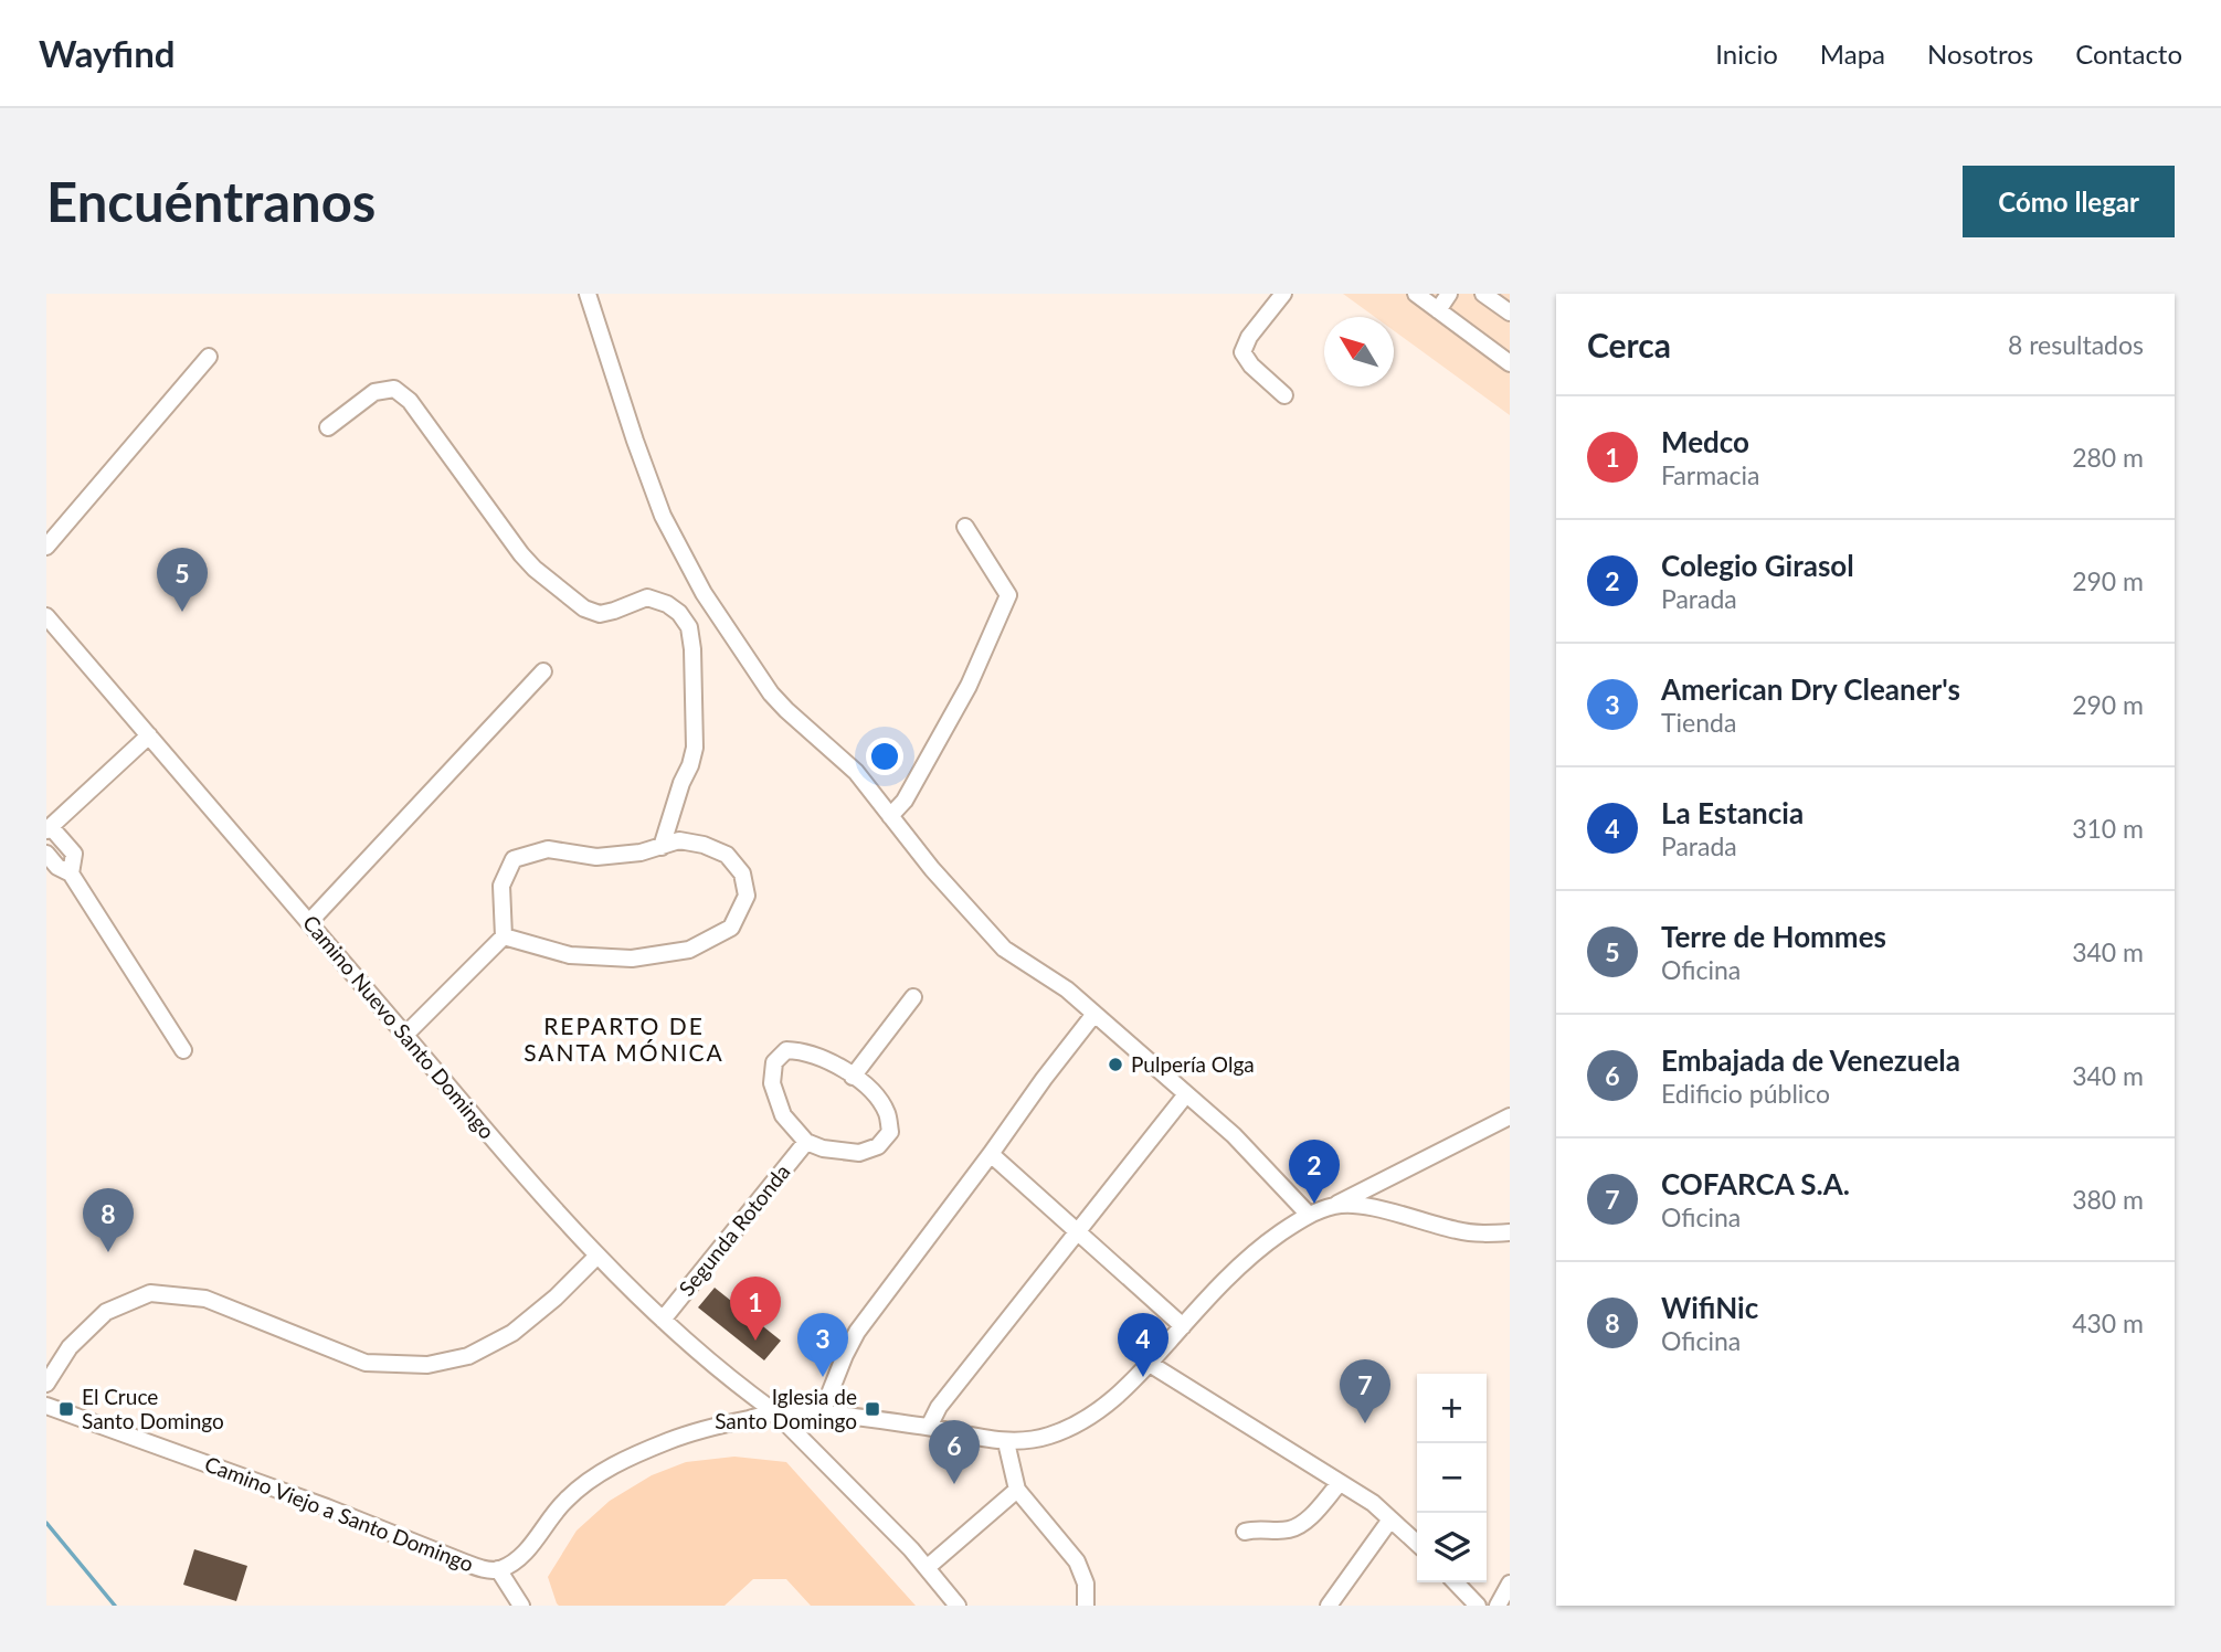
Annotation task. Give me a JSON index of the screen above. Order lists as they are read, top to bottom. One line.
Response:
{"streets":{"street":["Camino Nuevo Santo Domingo","Segunda Rotonda","Camino Viejo a Santo Domingo"]},"crossings":[["Camino Nuevo Santo Domingo","Segunda Rotonda"],["Camino Nuevo Santo Domingo","Camino Viejo a Santo Domingo"]],"districts":["REPARTO DE SANTA MÓNICA"],"places":{"other":["Pulpería Olga"],"transit":["El Cruce Santo Domingo","Iglesia de Santo Domingo"]},"north":"top left","page":{"header":"Wayfind","nav":["Inicio","Mapa","Nosotros","Contacto"],"buttons":"Cómo llegar","title":"Encuéntranos","heading":["Cerca","8 resultados"],"list":[{"mark":"1","name":"Medco","note":"Farmacia","value":"280 m"},{"mark":"2","name":"Colegio Girasol","note":"Parada","value":"290 m"},{"mark":"3","name":"American Dry Cleaner's","note":"Tienda","value":"290 m"},{"mark":"4","name":"La Estancia","note":"Parada","value":"310 m"},{"mark":"5","name":"Terre de Hommes","note":"Oficina","value":"340 m"},{"mark":"6","name":"Embajada de Venezuela","note":"Edificio público","value":"340 m"},{"mark":"7","name":"COFARCA S.A.","note":"Oficina","value":"380 m"},{"mark":"8","name":"WifiNic","note":"Oficina","value":"430 m"}],"pins":["5","2","8","1","3","4","7","6"],"map_buttons":["+","−"]}}
